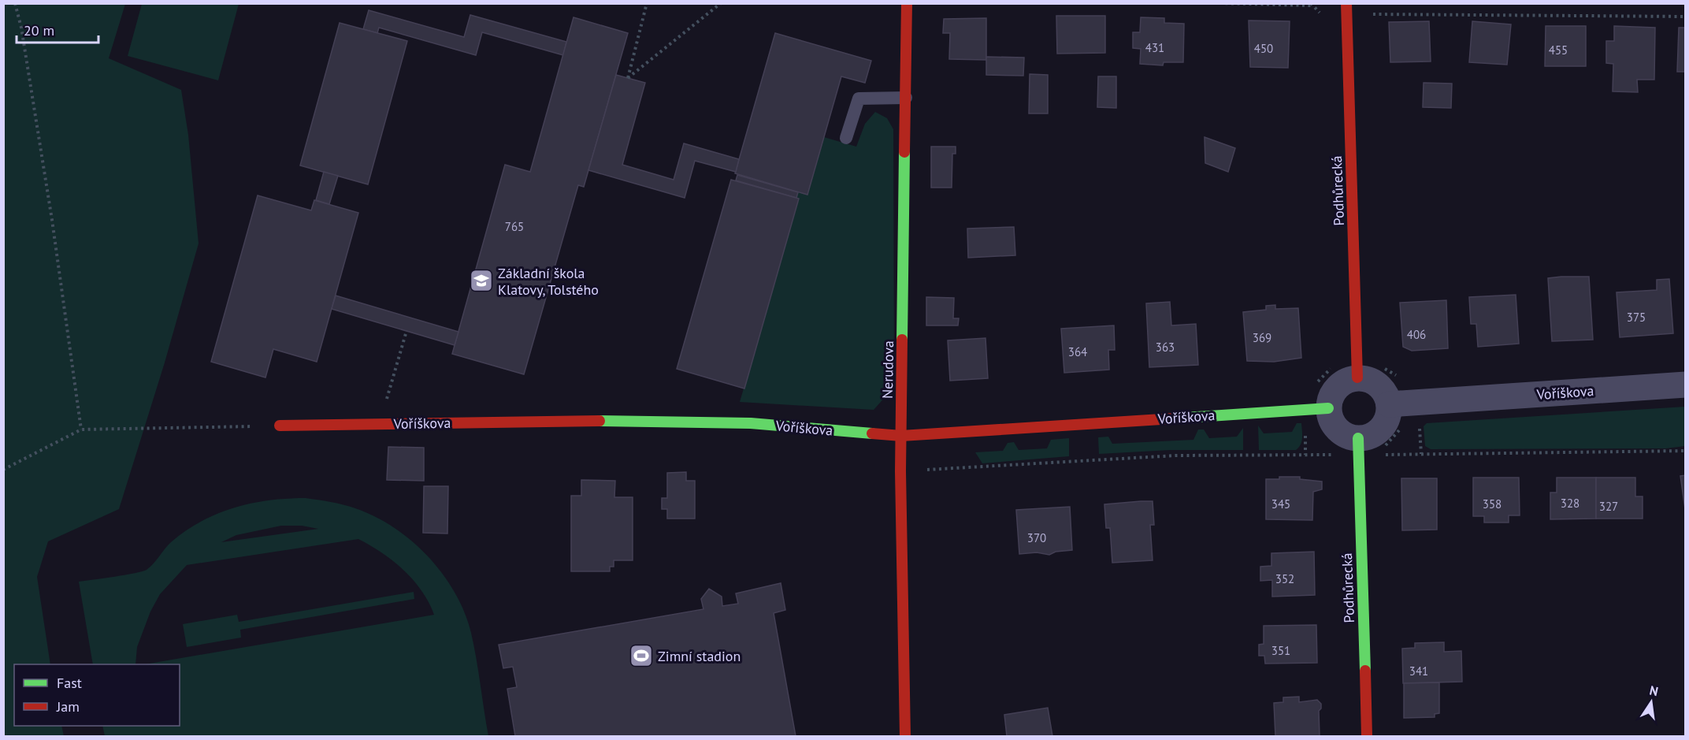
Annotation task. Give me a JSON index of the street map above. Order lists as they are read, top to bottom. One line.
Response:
{"streets":{"street":["Podhůrecká","Nerudova","Voříškova"]},"crossings":[["Podhůrecká","Voříškova"],["Nerudova","Voříškova"]],"places":{"school or university":["Základní škola Klatovy, Tolstého"],"sports":["Zimní stadion"]},"house_numbers":["431","450","455","765","375","406","369","363","364","328","345","358","327","370","352","351","341"],"legend":["Fast","Jam"],"scale_bar":"20 m","north":"top"}
